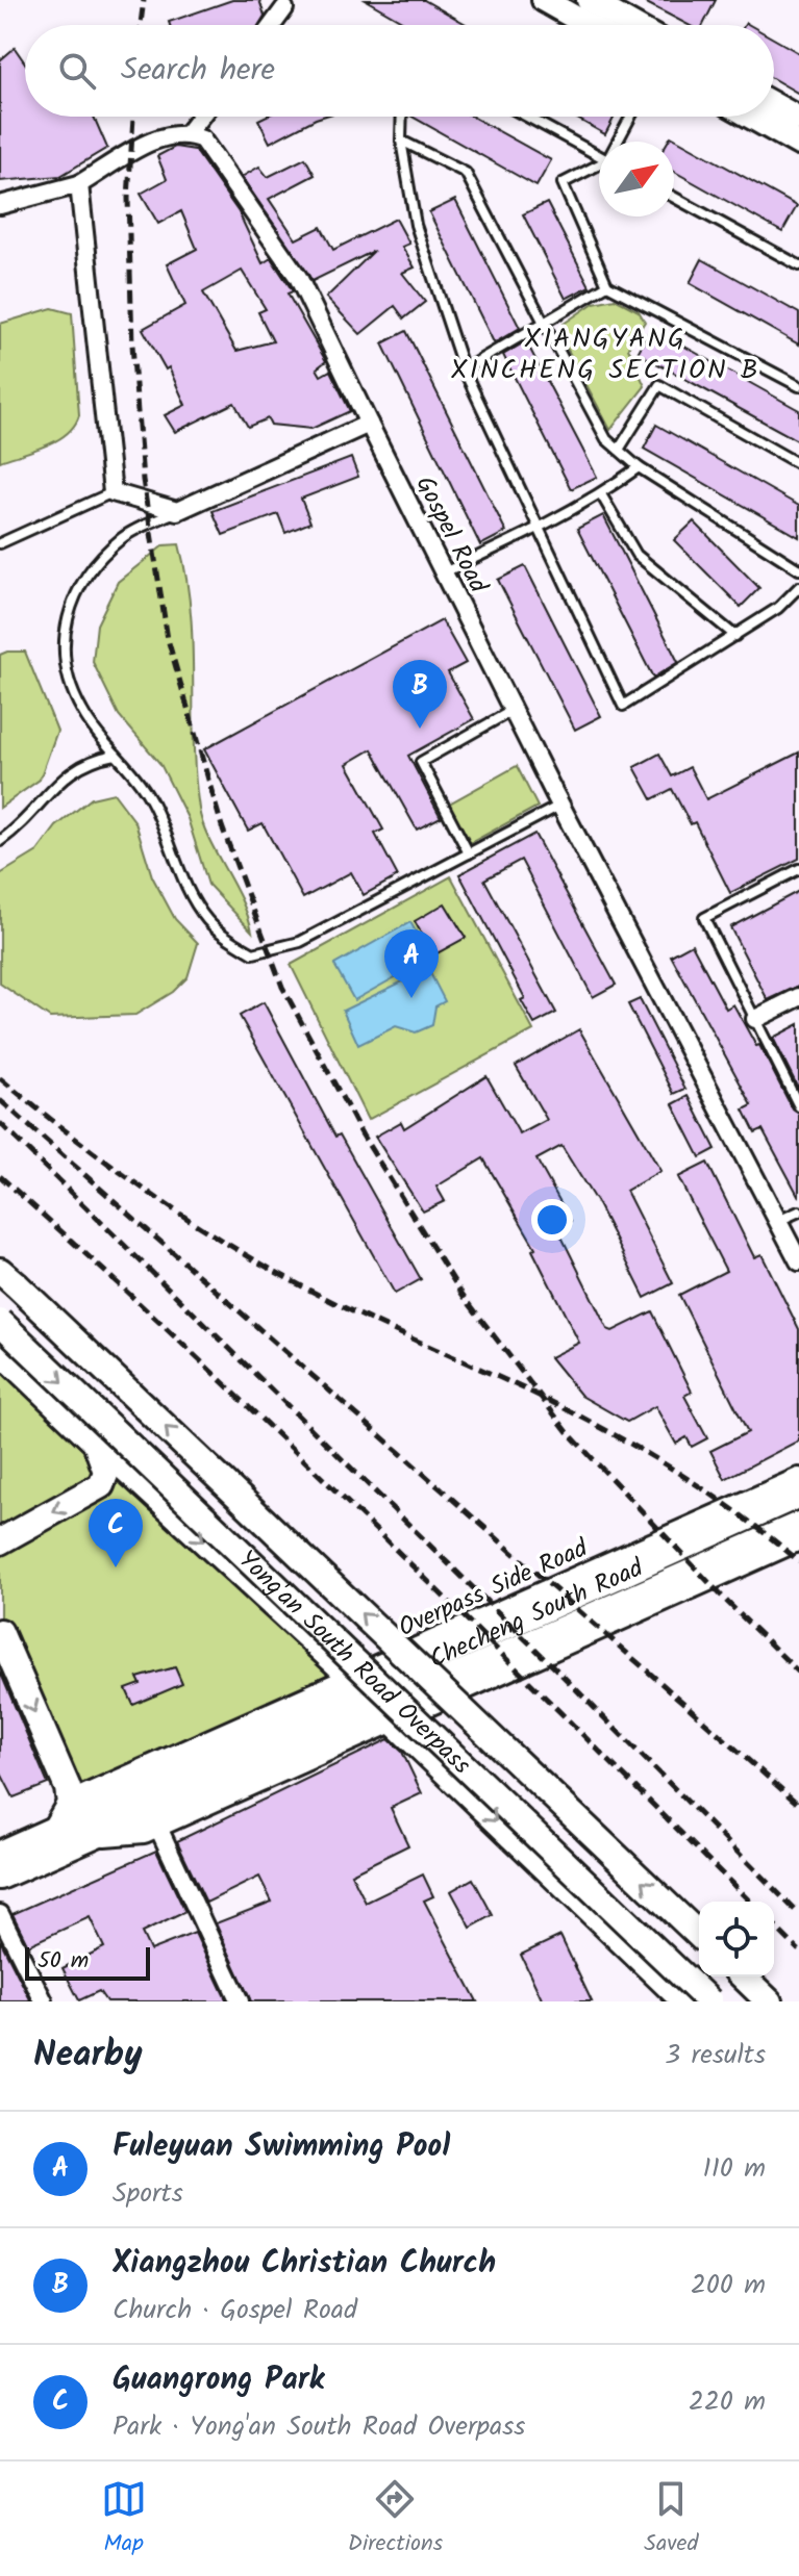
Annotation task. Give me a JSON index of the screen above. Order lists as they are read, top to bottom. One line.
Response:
{"streets":{"main road":["Checheng South Road","Yong'an South Road Overpass"],"street":["Gospel Road","Overpass Side Road"]},"districts":["XIANGYANG XINCHENG SECTION B"],"scale_bar":"50 m","north":"top right","page":{"search":"Search here","pins":["B","A","C"],"scale":"50 m","heading":["Nearby","3 results"],"list":[{"mark":"A","name":"Fuleyuan Swimming Pool","note":"Sports","value":"110 m"},{"mark":"B","name":"Xiangzhou Christian Church","note":"Church · Gospel Road","value":"200 m"},{"mark":"C","name":"Guangrong Park","note":"Park · Yong'an South Road Overpass","value":"220 m"}],"nav":["Map","Directions","Saved"]}}
